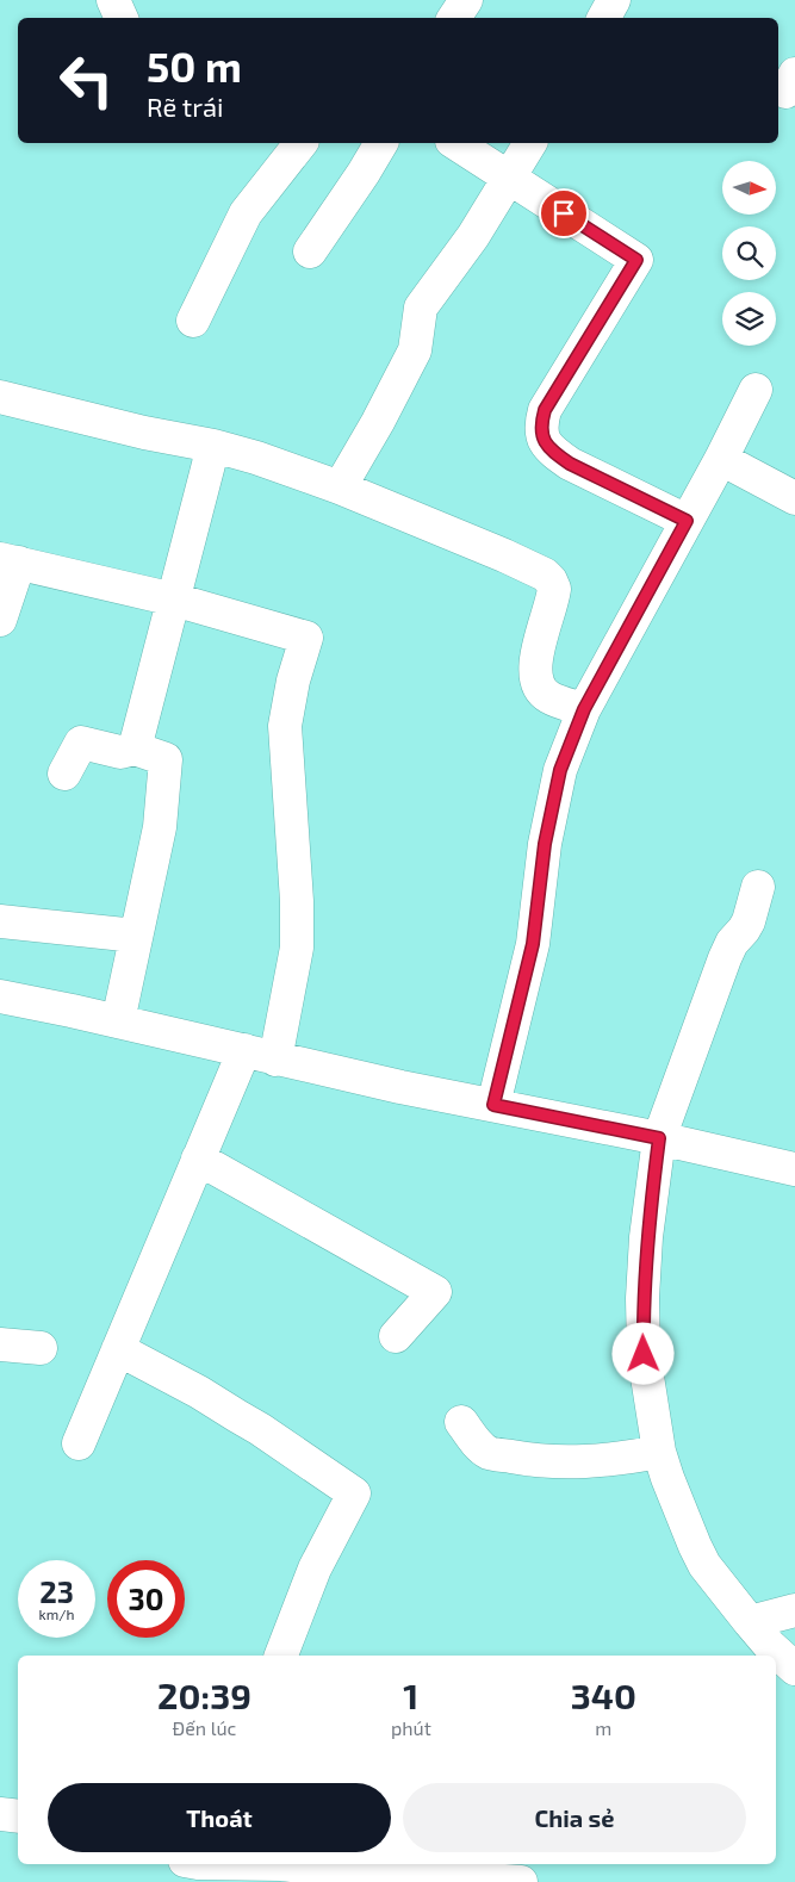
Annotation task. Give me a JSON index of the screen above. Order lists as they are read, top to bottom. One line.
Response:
{"north":"right","page":{"turn":["50 m","Rẽ trái"],"speed":"23 km/h","limit":"30","eta":["20:39","Đến lúc","1","phút","340","m"],"buttons":["Thoát","Chia sẻ"]}}
